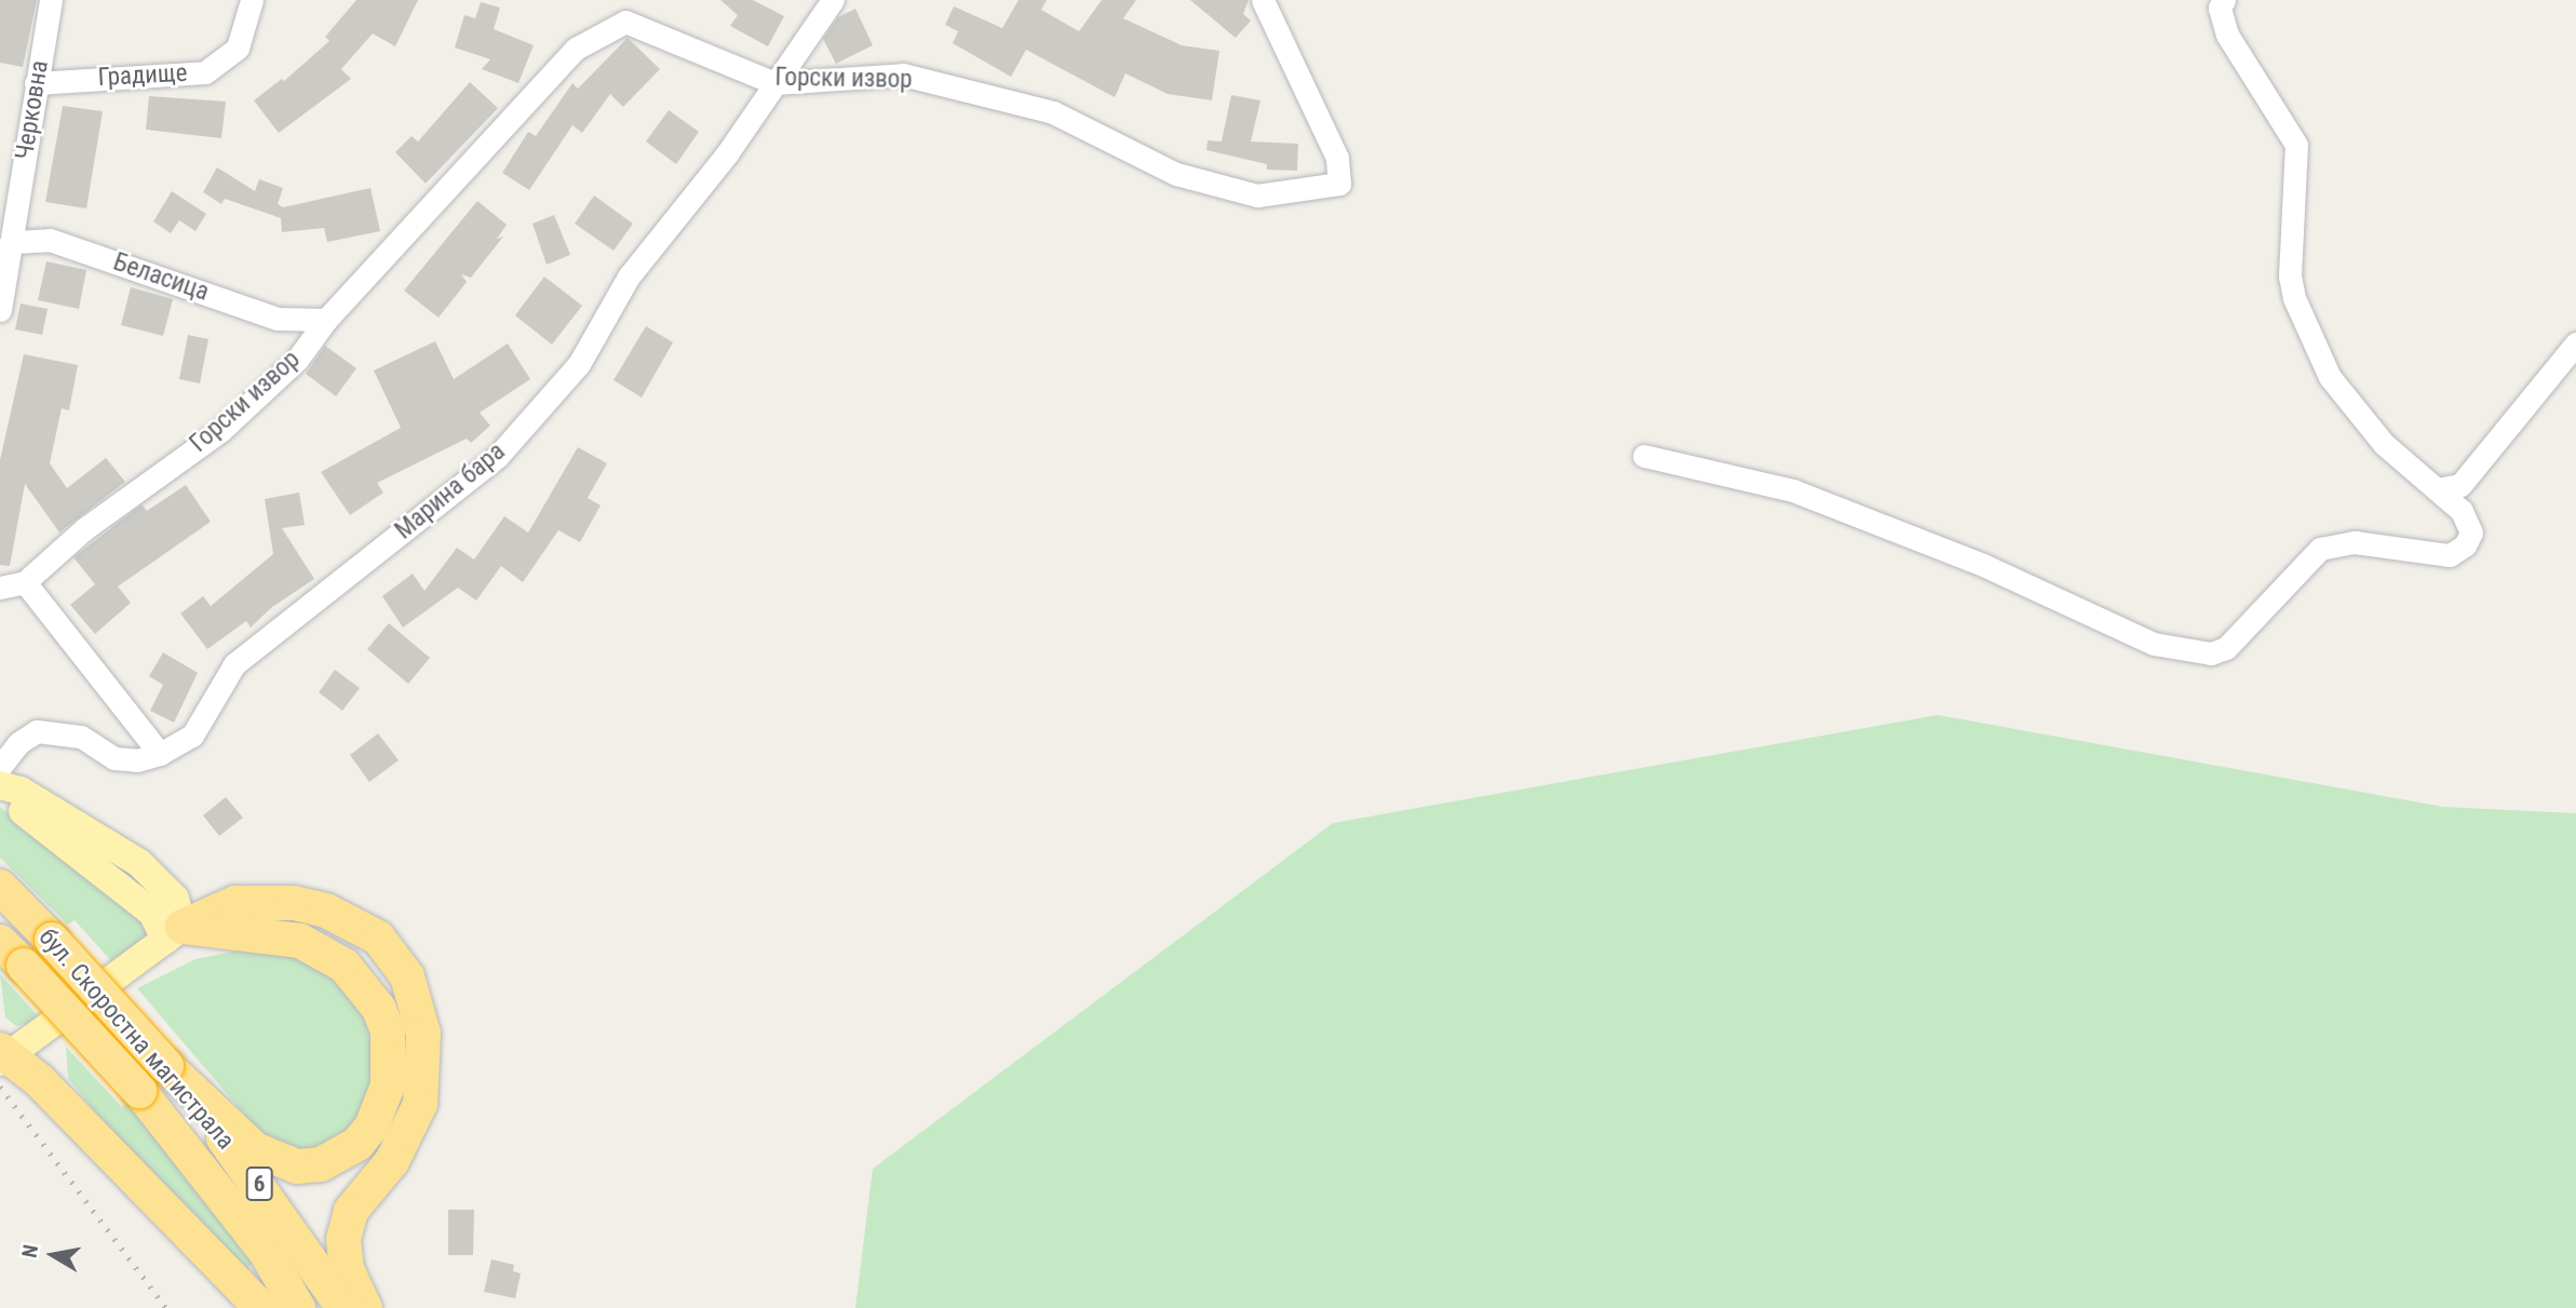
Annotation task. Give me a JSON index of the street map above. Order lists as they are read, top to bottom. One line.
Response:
{"streets":{"highway":["бул. Скоростна магистрала","6"],"street":["Градище","Горски извор","Черковна","Беласица","Марина бара"]},"crossings":[["Градище","Черковна"],["Горски извор","Беласица"],["Горски извор","Марина бара"],["Черковна","Беласица"]],"north":"left"}
